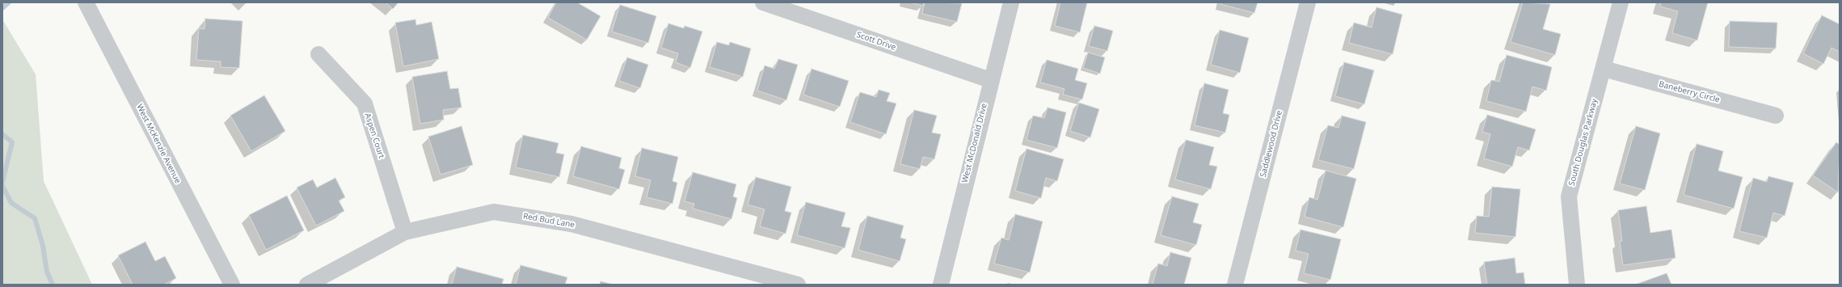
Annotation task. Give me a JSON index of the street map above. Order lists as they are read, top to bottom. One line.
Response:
{"streets":{"street":["Scott Drive","Baneberry Circle","Aspen Court","South Douglas Parkway","West McDonald Drive","West McKenzie Avenue","Saddlewood Drive","Red Bud Lane"]},"crossings":[["Scott Drive","West McDonald Drive"],["Baneberry Circle","South Douglas Parkway"],["Aspen Court","Red Bud Lane"]]}
